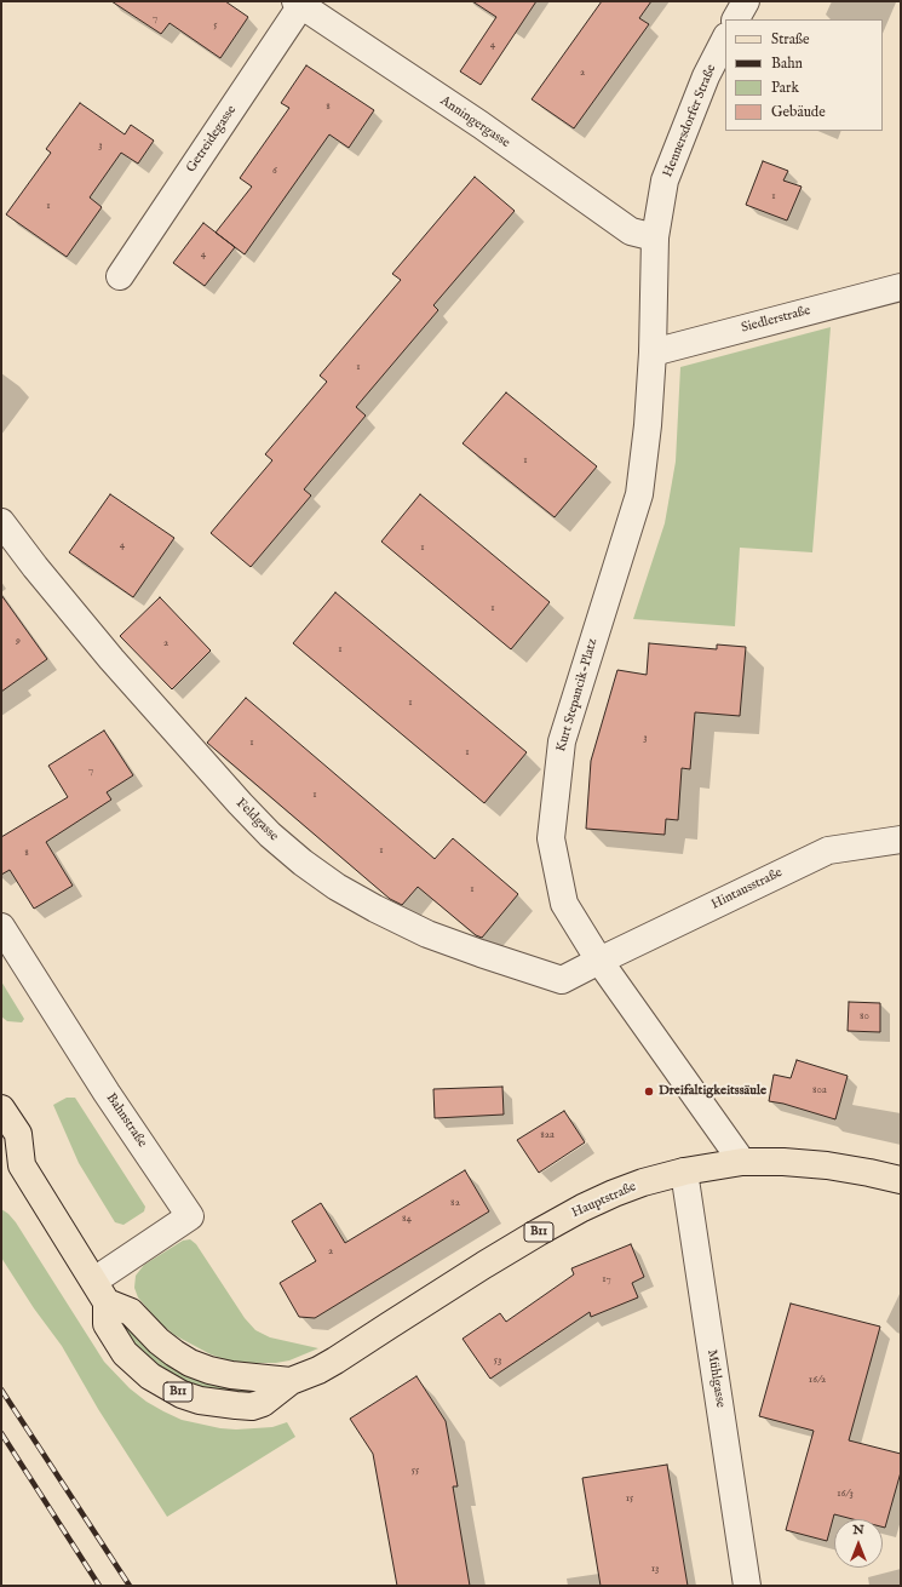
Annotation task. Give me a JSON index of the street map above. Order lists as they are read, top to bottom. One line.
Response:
{"streets":{"main road":["Hauptstraße","B11"],"street":["Hennersdorfer Straße","Anningergasse","Getreidegasse","Siedlerstraße","Kurt Stepancik-Platz","Feldgasse","Hintausstraße","Bahnstraße","Mühlgasse"]},"crossings":[["Hennersdorfer Straße","Anningergasse"],["Hennersdorfer Straße","Siedlerstraße"],["Hennersdorfer Straße","Kurt Stepancik-Platz"],["Anningergasse","Getreidegasse"],["Siedlerstraße","Kurt Stepancik-Platz"],["Kurt Stepancik-Platz","Feldgasse"],["Kurt Stepancik-Platz","Hintausstraße"],["Kurt Stepancik-Platz","Hauptstraße"],["Feldgasse","Hintausstraße"],["Bahnstraße","Hauptstraße"],["Hauptstraße","Mühlgasse"]],"places":["Dreifaltigkeitssäule"],"house_numbers":["7","5","4","2","8","3","6","1","1","4","1","1","4","1","1","9","2","1","1","3","1","1","7","1","1","8","1","80","80a","82a","82","84","2","17","53","16/2","55","16/3","15","13"],"legend":["Straße","Bahn","Park","Gebäude"],"north":"top"}
